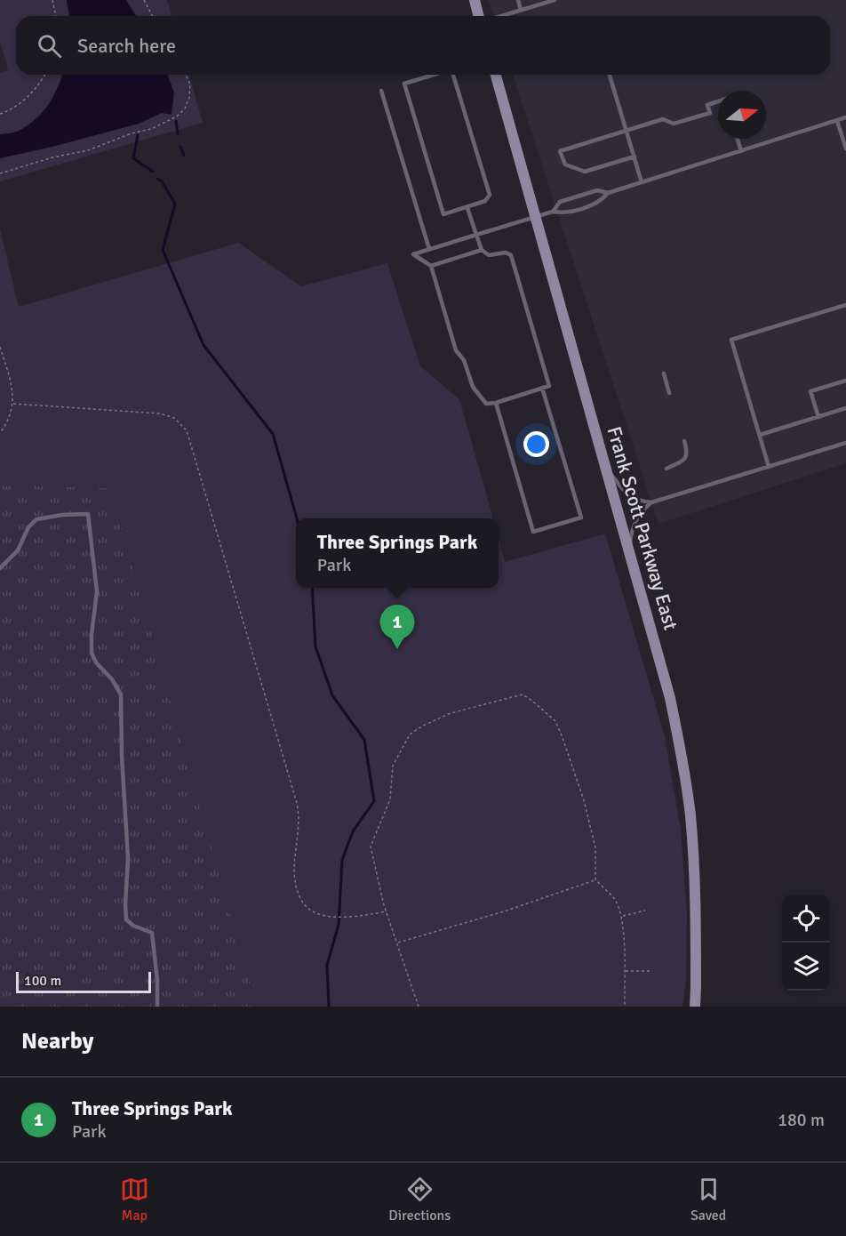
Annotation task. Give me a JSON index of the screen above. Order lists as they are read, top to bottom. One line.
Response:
{"streets":{"main road":["Frank Scott Parkway East"]},"scale_bar":"100 m","north":"right","page":{"search":"Search here","popup":["Three Springs Park","Park"],"pins":"1","scale":"100 m","heading":"Nearby","list":[{"mark":"1","name":"Three Springs Park","note":"Park","value":"180 m"}],"nav":["Map","Directions","Saved"]}}
